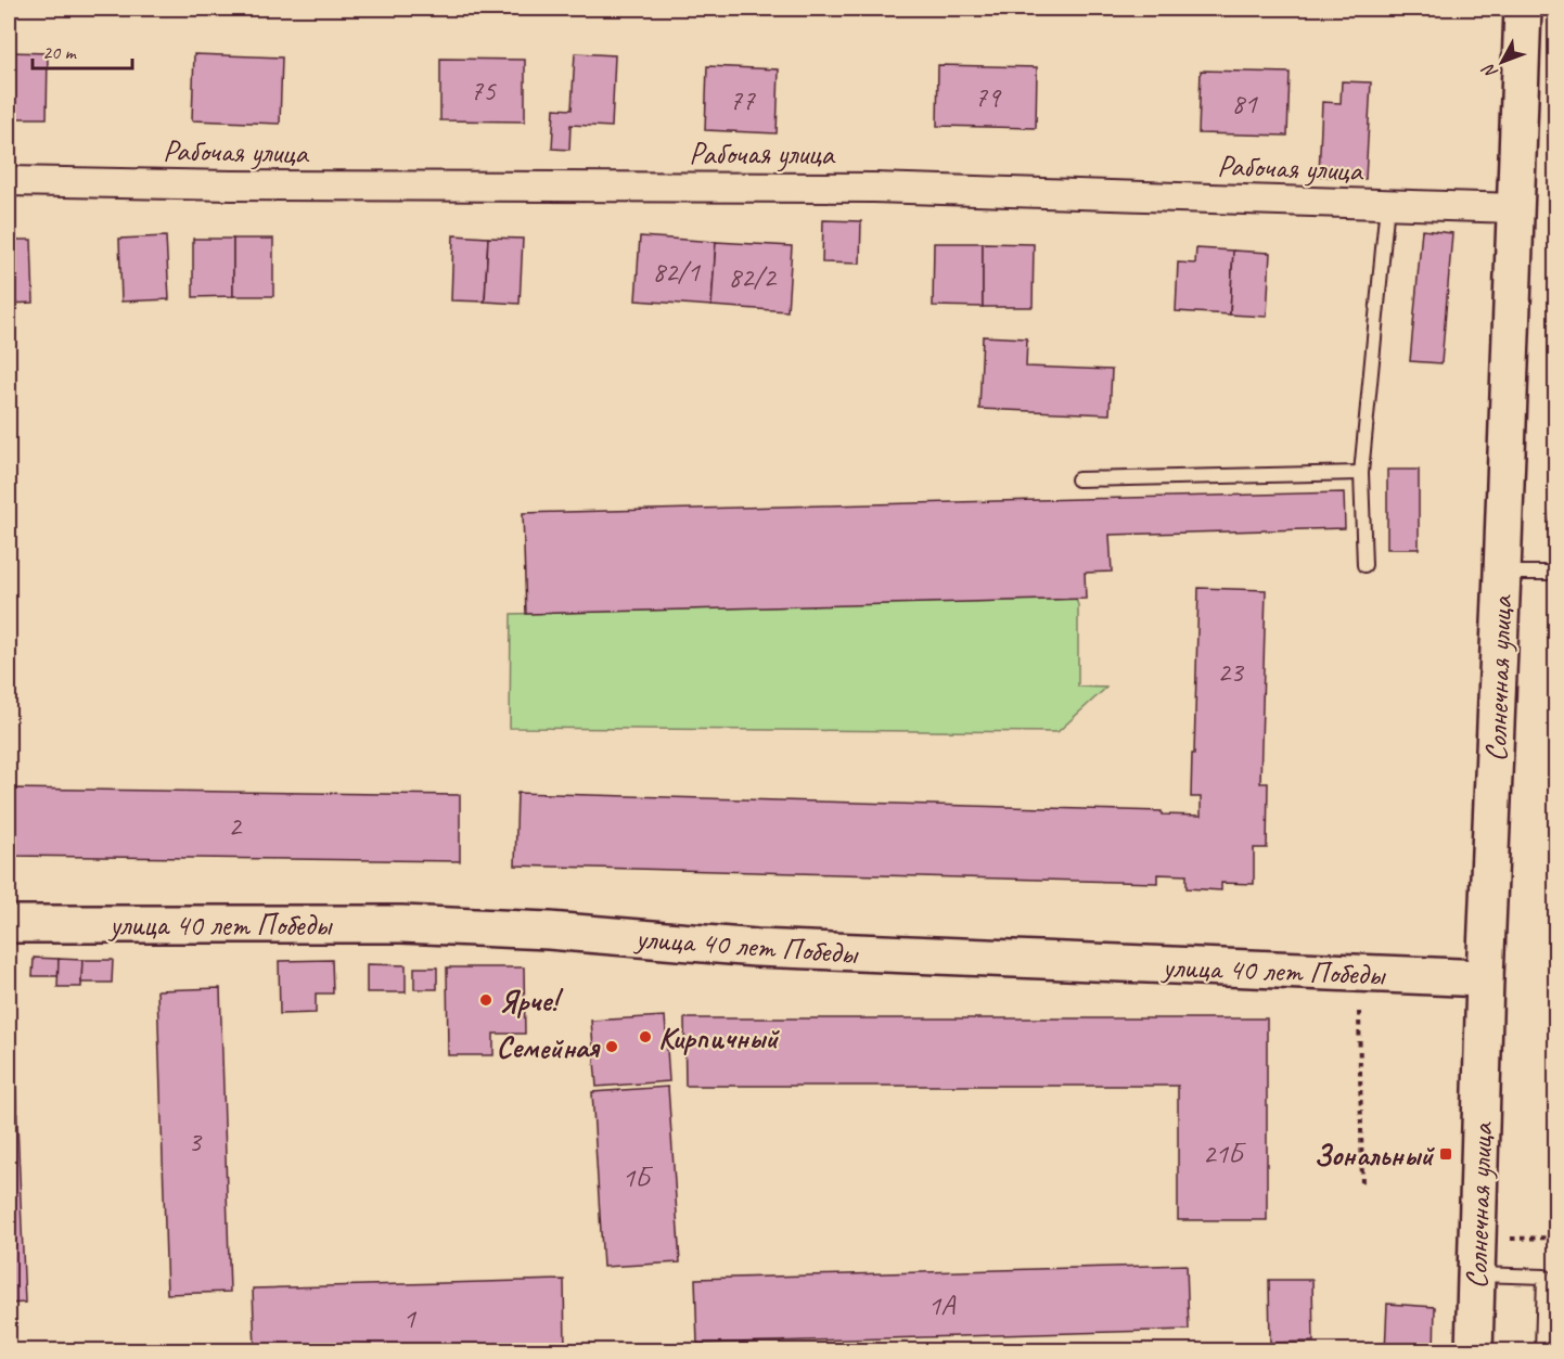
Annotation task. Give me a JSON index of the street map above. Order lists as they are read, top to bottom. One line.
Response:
{"streets":{"street":["Рабочая улица","Солнечная улица","улица 40 лет Победы"]},"crossings":[["Рабочая улица","Солнечная улица"],["Солнечная улица","улица 40 лет Победы"]],"places":{"other":["Ярче!","Кирпичный","Семейная"],"transit":["Зональный"]},"house_numbers":["75","79","77","81","82/1","82/2","23","2","3","21Б","1Б","1А","1"],"scale_bar":"20 m","north":"bottom left"}
